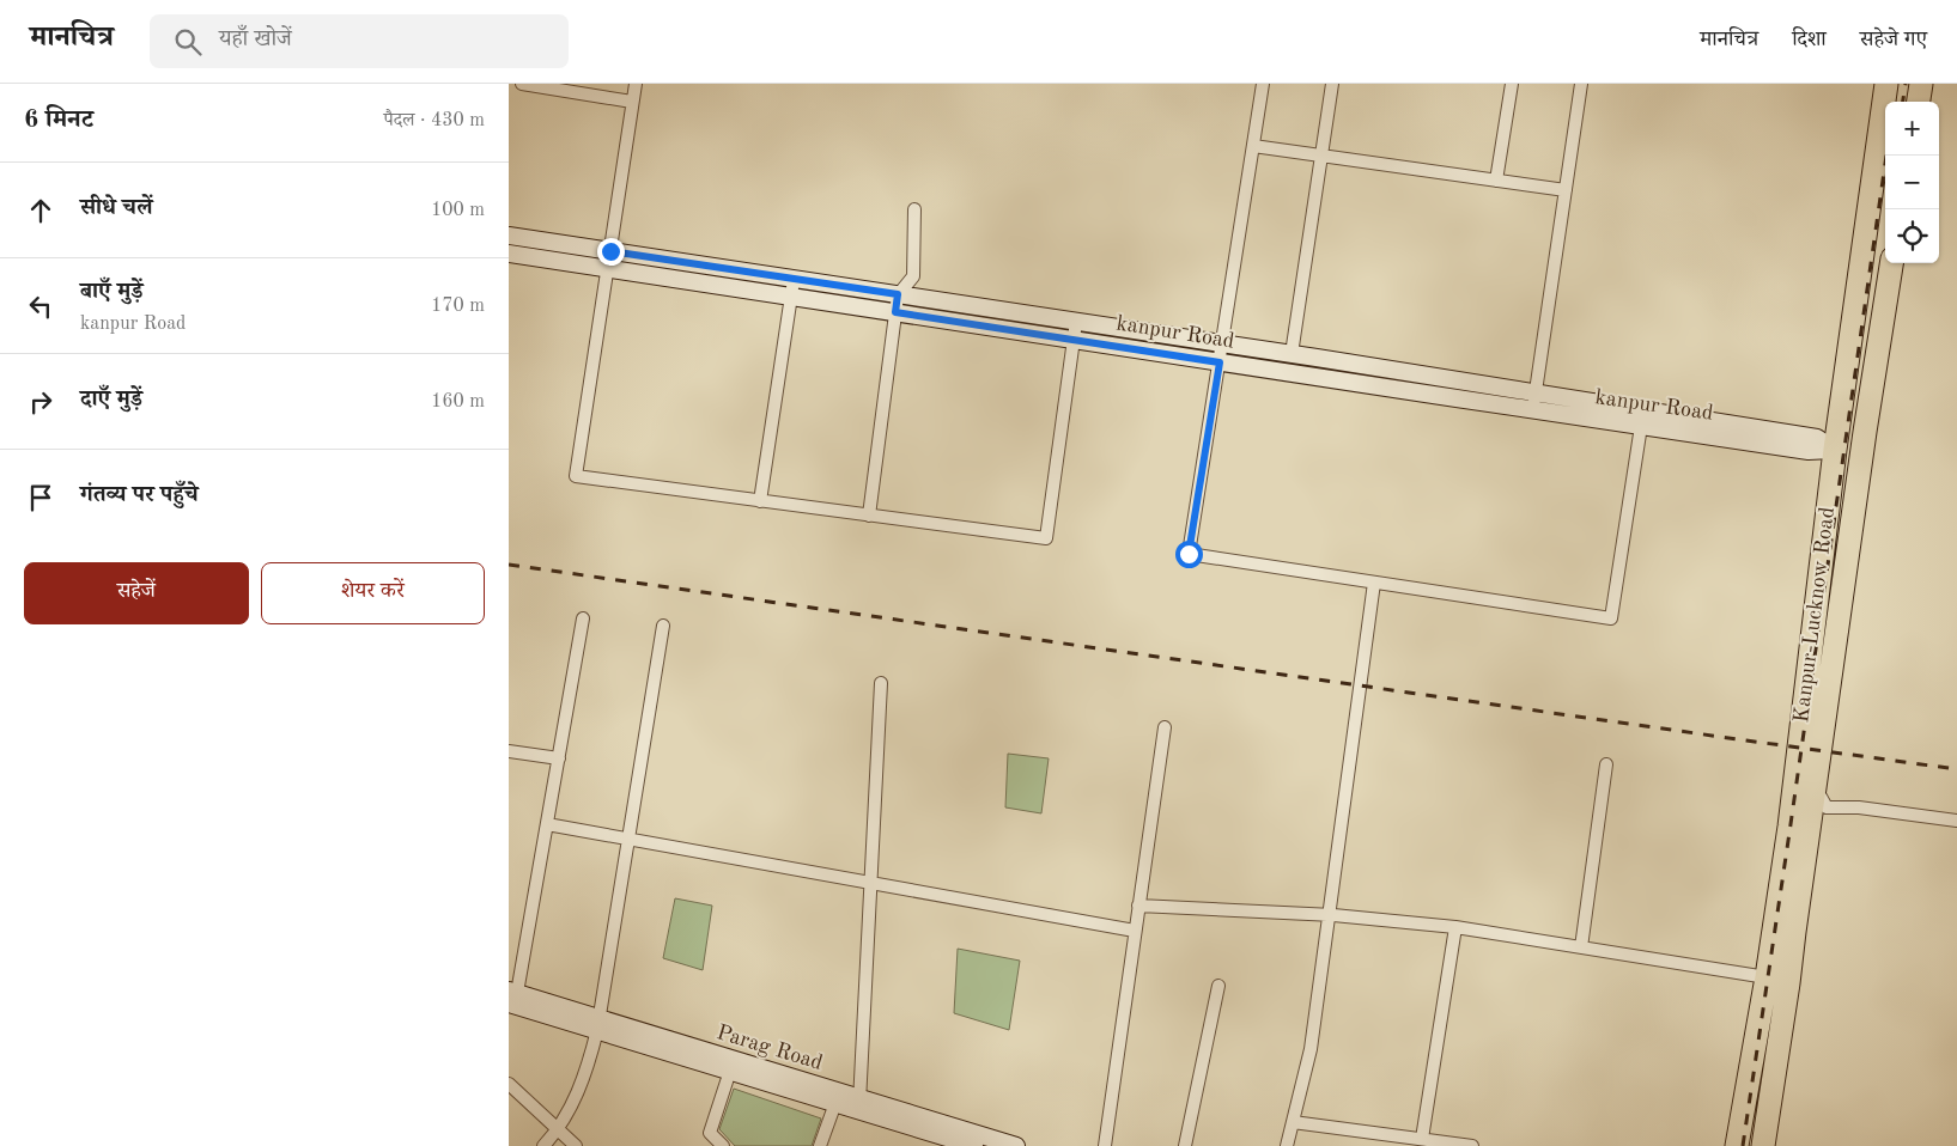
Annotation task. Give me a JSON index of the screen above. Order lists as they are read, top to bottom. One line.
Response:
{"streets":{"highway":["Kanpur-Lucknow Road"],"street":["kanpur Road","Parag Road"]},"crossings":[["kanpur Road","Kanpur-Lucknow Road"]],"page":{"header":"मानचित्र","search":"यहाँ खोजें","nav":["मानचित्र","दिशा","सहेजे गए"],"heading":["6 मिनट","पैदल · 430 m"],"map_buttons":["+","−"],"list":[["सीधे चलें","100 m"],["बाएँ मुड़ें","kanpur Road","170 m"],["दाएँ मुड़ें","160 m"],"गंतव्य पर पहुँचे"],"buttons":["सहेजें","शेयर करें"]}}
